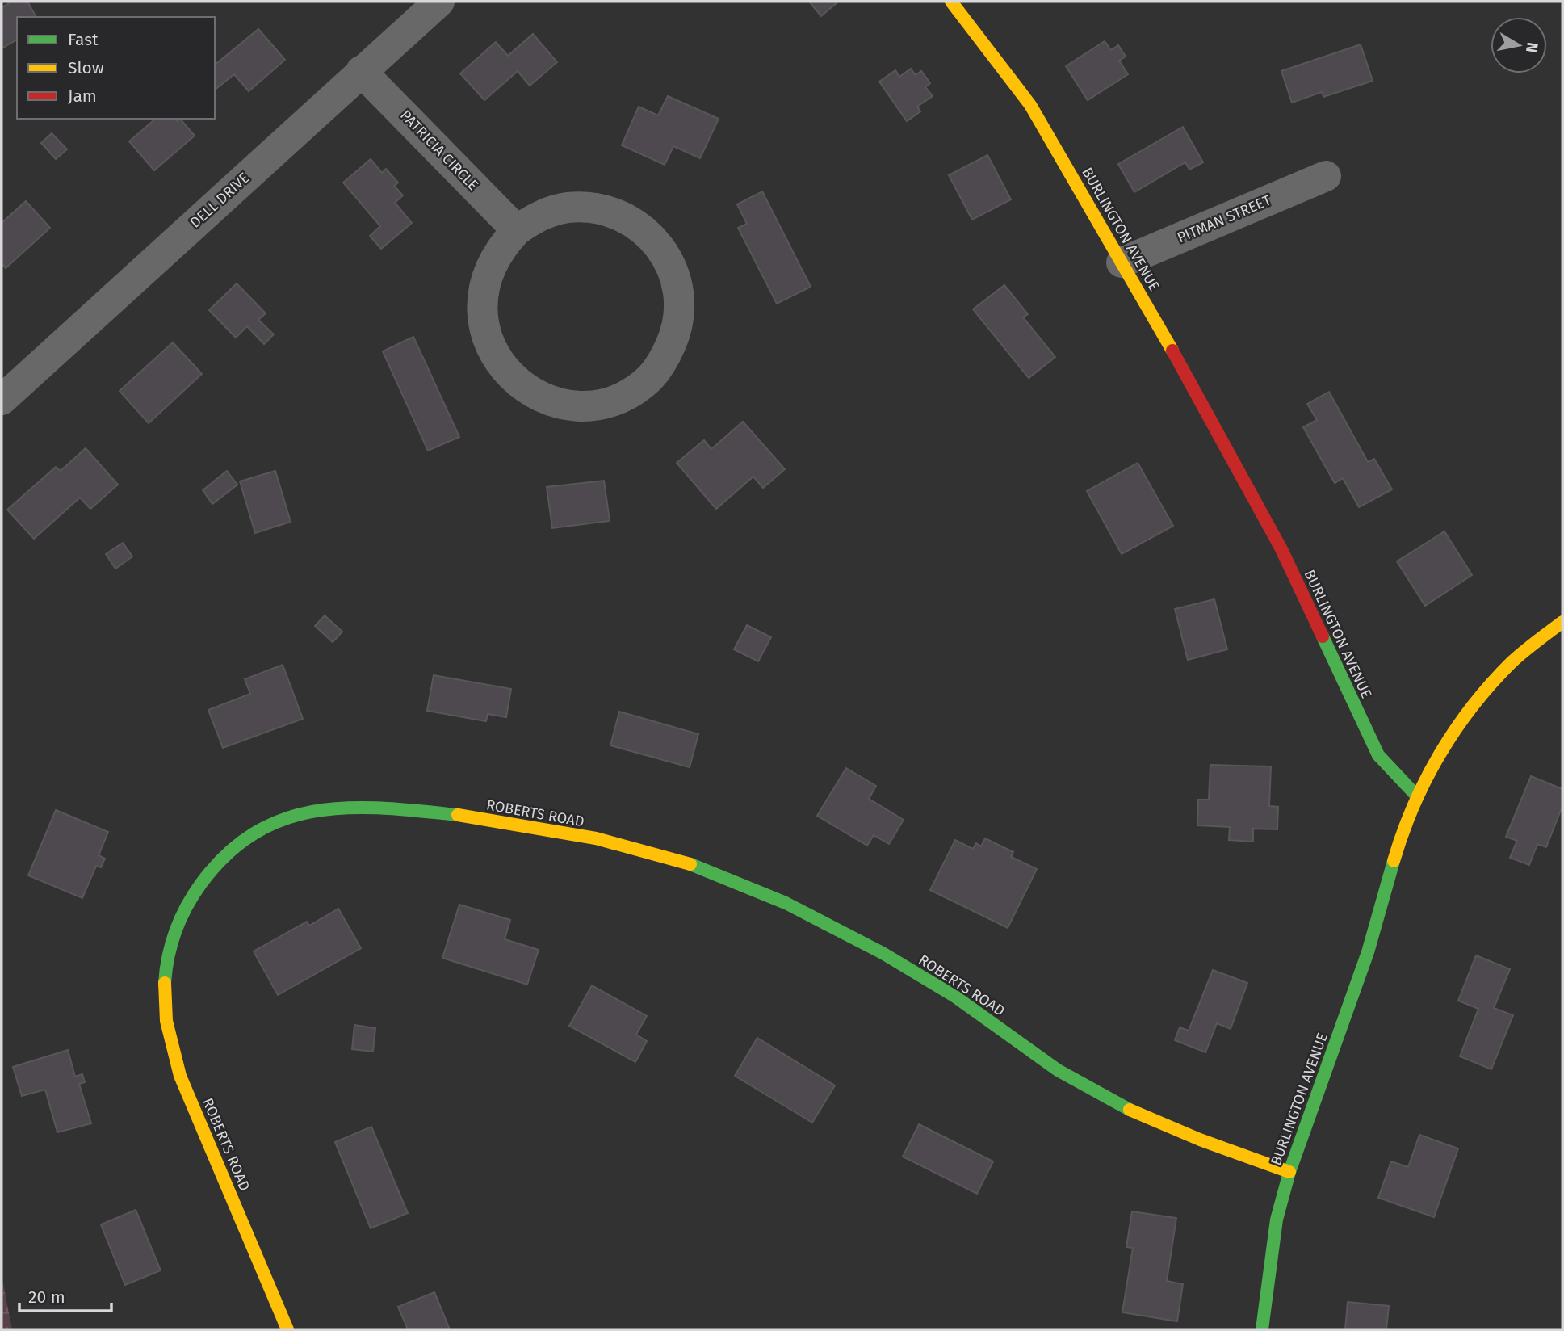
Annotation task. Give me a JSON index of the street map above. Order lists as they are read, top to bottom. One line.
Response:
{"streets":{"street":["PATRICIA CIRCLE","DELL DRIVE","PITMAN STREET","BURLINGTON AVENUE","ROBERTS ROAD"]},"crossings":[["PATRICIA CIRCLE","DELL DRIVE"],["PITMAN STREET","BURLINGTON AVENUE"],["BURLINGTON AVENUE","ROBERTS ROAD"]],"legend":["Fast","Slow","Jam"],"scale_bar":"20 m","north":"right"}
